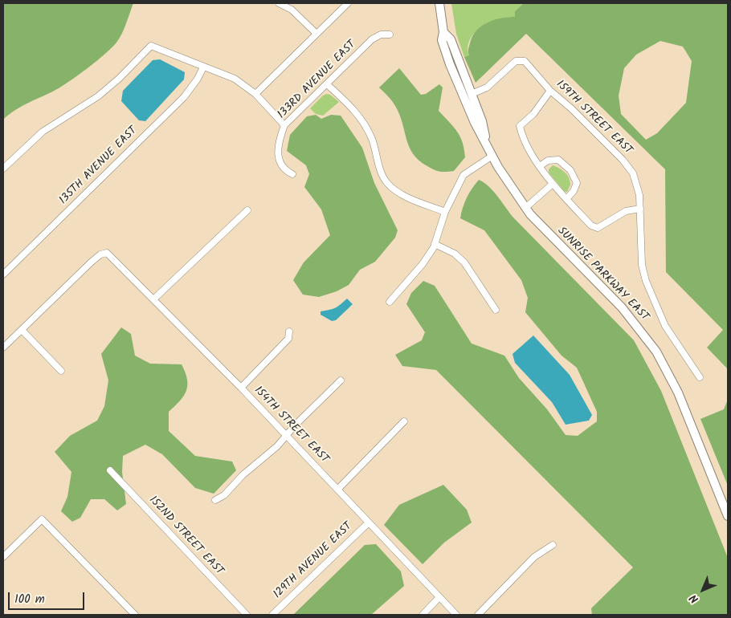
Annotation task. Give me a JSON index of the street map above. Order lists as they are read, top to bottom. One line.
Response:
{"streets":{"street":["133RD AVENUE EAST","159TH STREET EAST","135TH AVENUE EAST","SUNRISE PARKWAY EAST","154TH STREET EAST","152ND STREET EAST","129TH AVENUE EAST"]},"crossings":[["159TH STREET EAST","SUNRISE PARKWAY EAST"],["154TH STREET EAST","129TH AVENUE EAST"]],"scale_bar":"100 m","north":"bottom left"}
